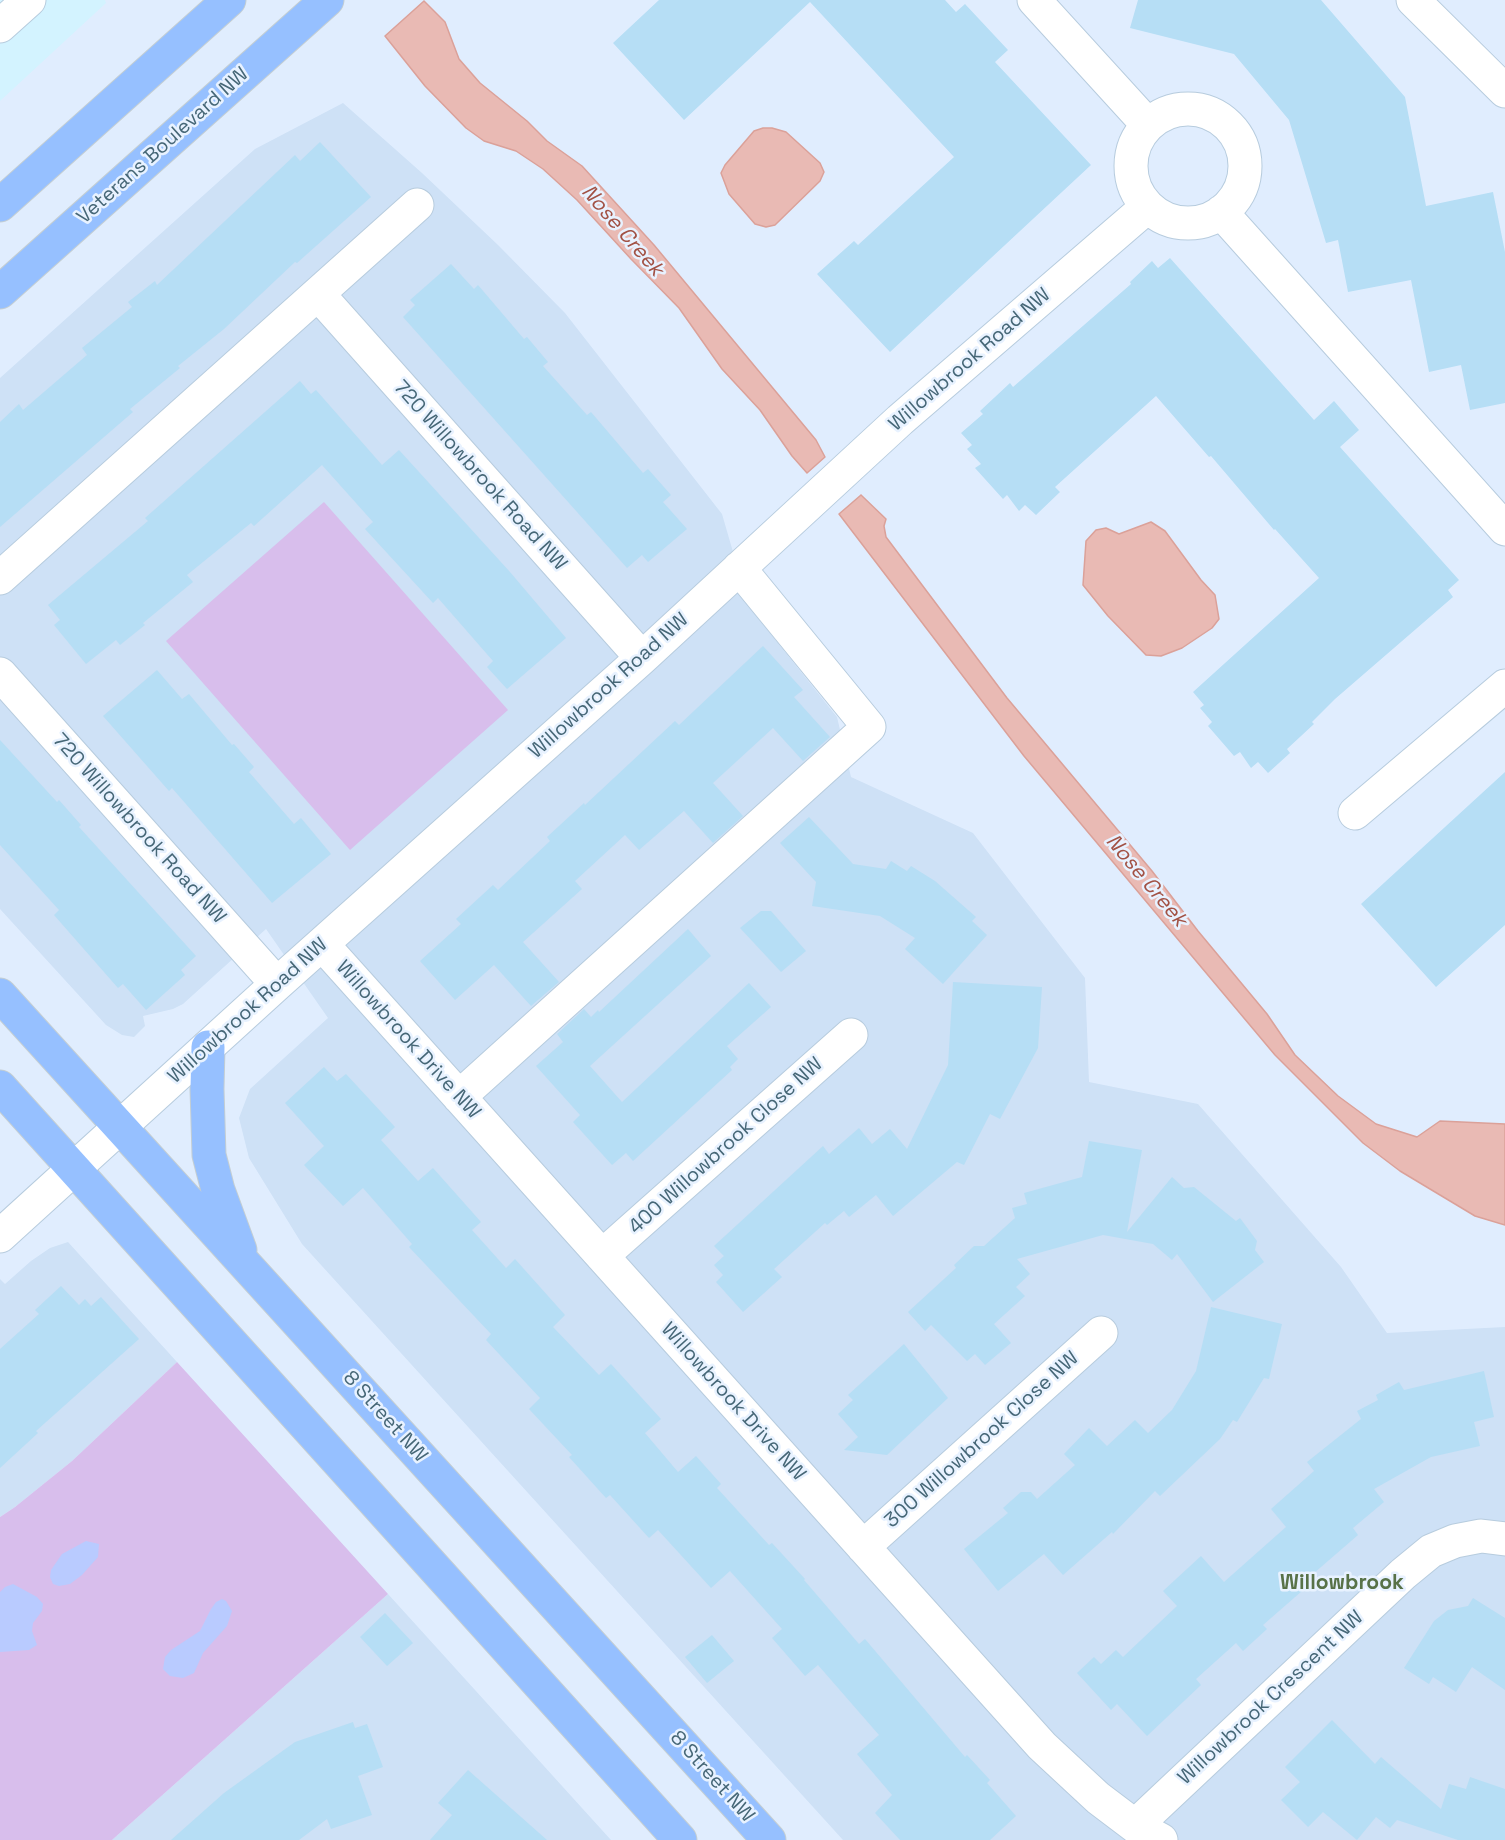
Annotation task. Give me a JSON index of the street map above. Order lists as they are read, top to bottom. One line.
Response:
{"streets":{"main road":["Veterans Boulevard NW","8 Street NW"],"street":["Willowbrook Road NW","720 Willowbrook Road NW","Willowbrook Drive NW","400 Willowbrook Close NW","300 Willowbrook Close NW","Willowbrook Crescent NW"]},"crossings":[["Willowbrook Road NW","720 Willowbrook Road NW"],["Willowbrook Road NW","Willowbrook Drive NW"],["Willowbrook Road NW","8 Street NW"],["Willowbrook Drive NW","400 Willowbrook Close NW"],["Willowbrook Drive NW","300 Willowbrook Close NW"],["Willowbrook Drive NW","Willowbrook Crescent NW"]],"districts":["Willowbrook"],"water":["Nose Creek"]}
